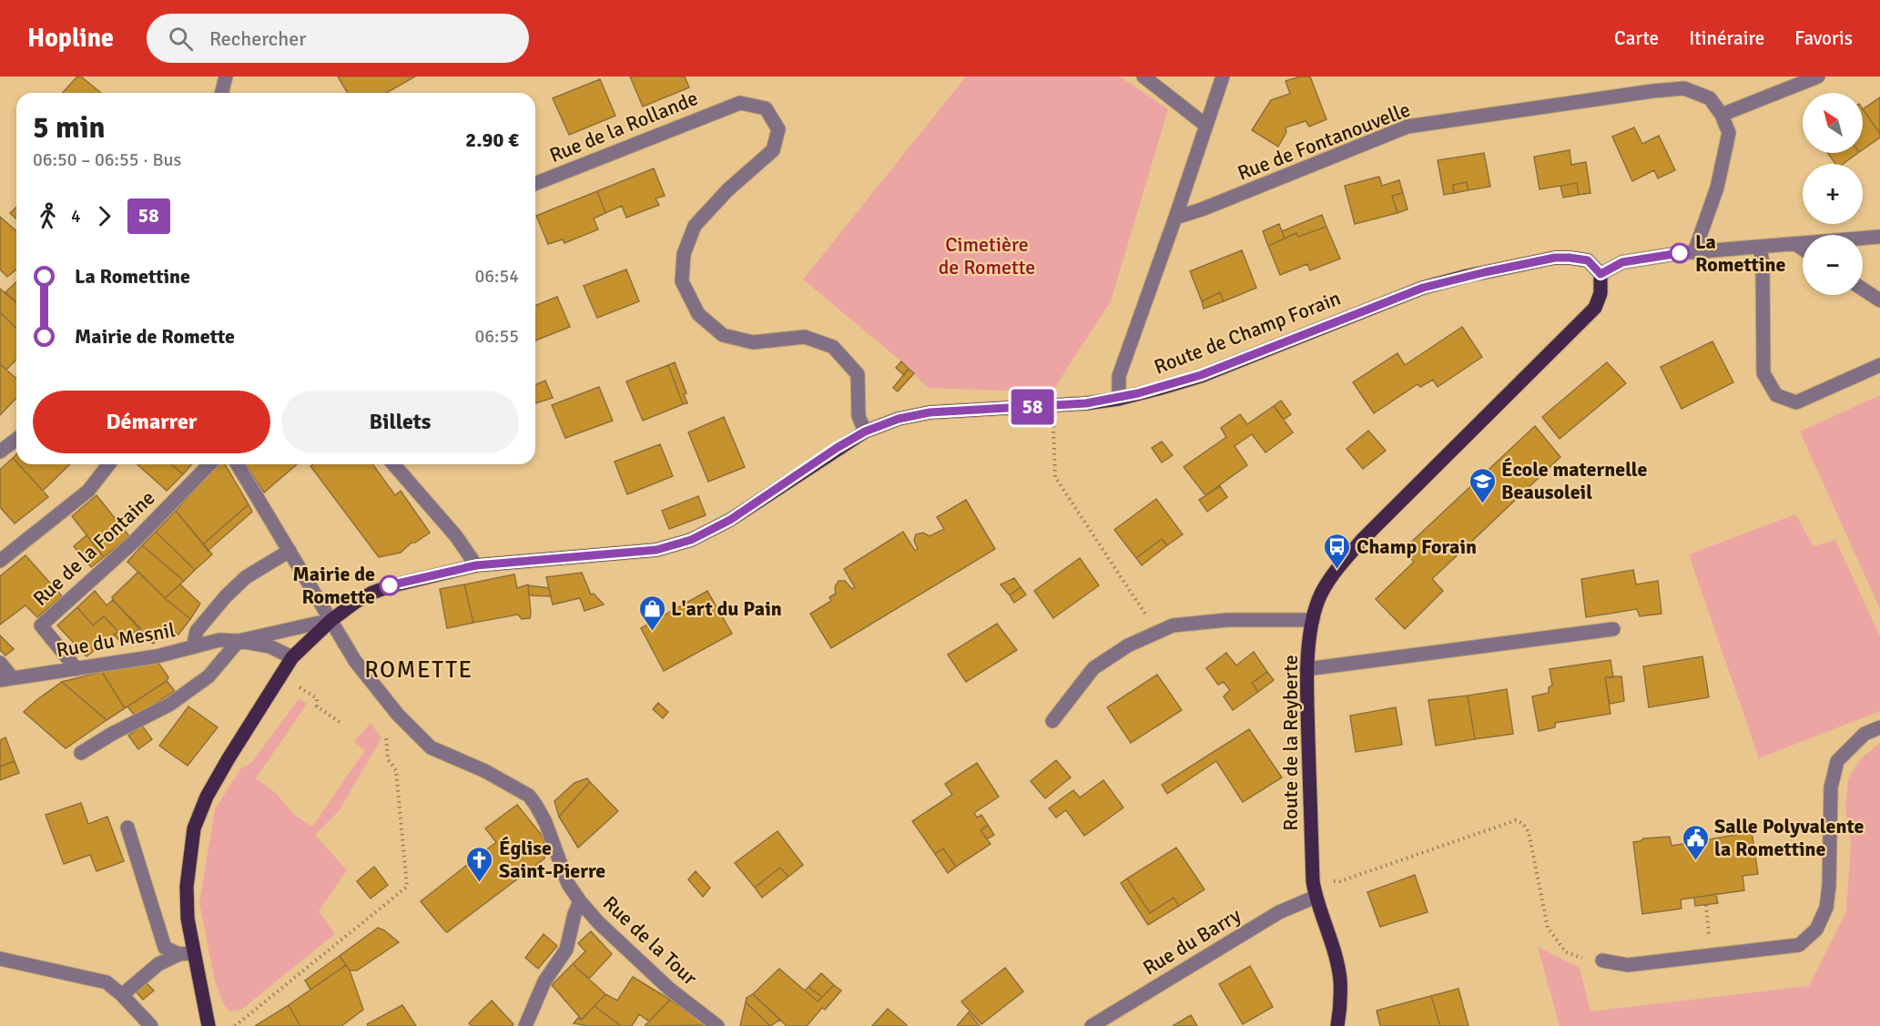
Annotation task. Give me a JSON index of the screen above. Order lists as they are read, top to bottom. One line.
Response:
{"streets":{"main road":["Route de Champ Forain","Route de la Reyberte"],"street":["Rue de la Rollande","Rue de Fontanouvelle","Rue de la Fontaine","Rue du Mesnil","Rue de la Tour","Rue du Barry"]},"crossings":[["Rue de la Rollande","Route de Champ Forain"],["Route de Champ Forain","Rue du Mesnil"],["Route de Champ Forain","Route de la Reyberte"],["Route de Champ Forain","Rue de la Tour"],["Rue de la Fontaine","Rue du Mesnil"],["Rue du Mesnil","Rue de la Tour"],["Route de la Reyberte","Rue du Barry"]],"districts":["ROMETTE"],"parks":["Cimetière de Romette"],"places":{"other":["La Romettine","Mairie de Romette"],"school or university":["École maternelle Beausoleil"],"bus stop":["Champ Forain"],"shop":["L'art du Pain"],"public building":["Salle Polyvalente la Romettine"],"church":["Église Saint-Pierre"]},"lines":["bus line 58"],"north":"top left","page":{"header":"Hopline","search":"Rechercher","nav":["Carte","Itinéraire","Favoris"],"on_map":"58","map_buttons":["+","−"],"heading":["5 min","06:50 – 06:55 · Bus","2.90 €"],"legs":["4","58"],"list":[{"name":"La Romettine","value":"06:54"},{"name":"Mairie de Romette","value":"06:55"}],"buttons":["Démarrer","Billets"]}}
